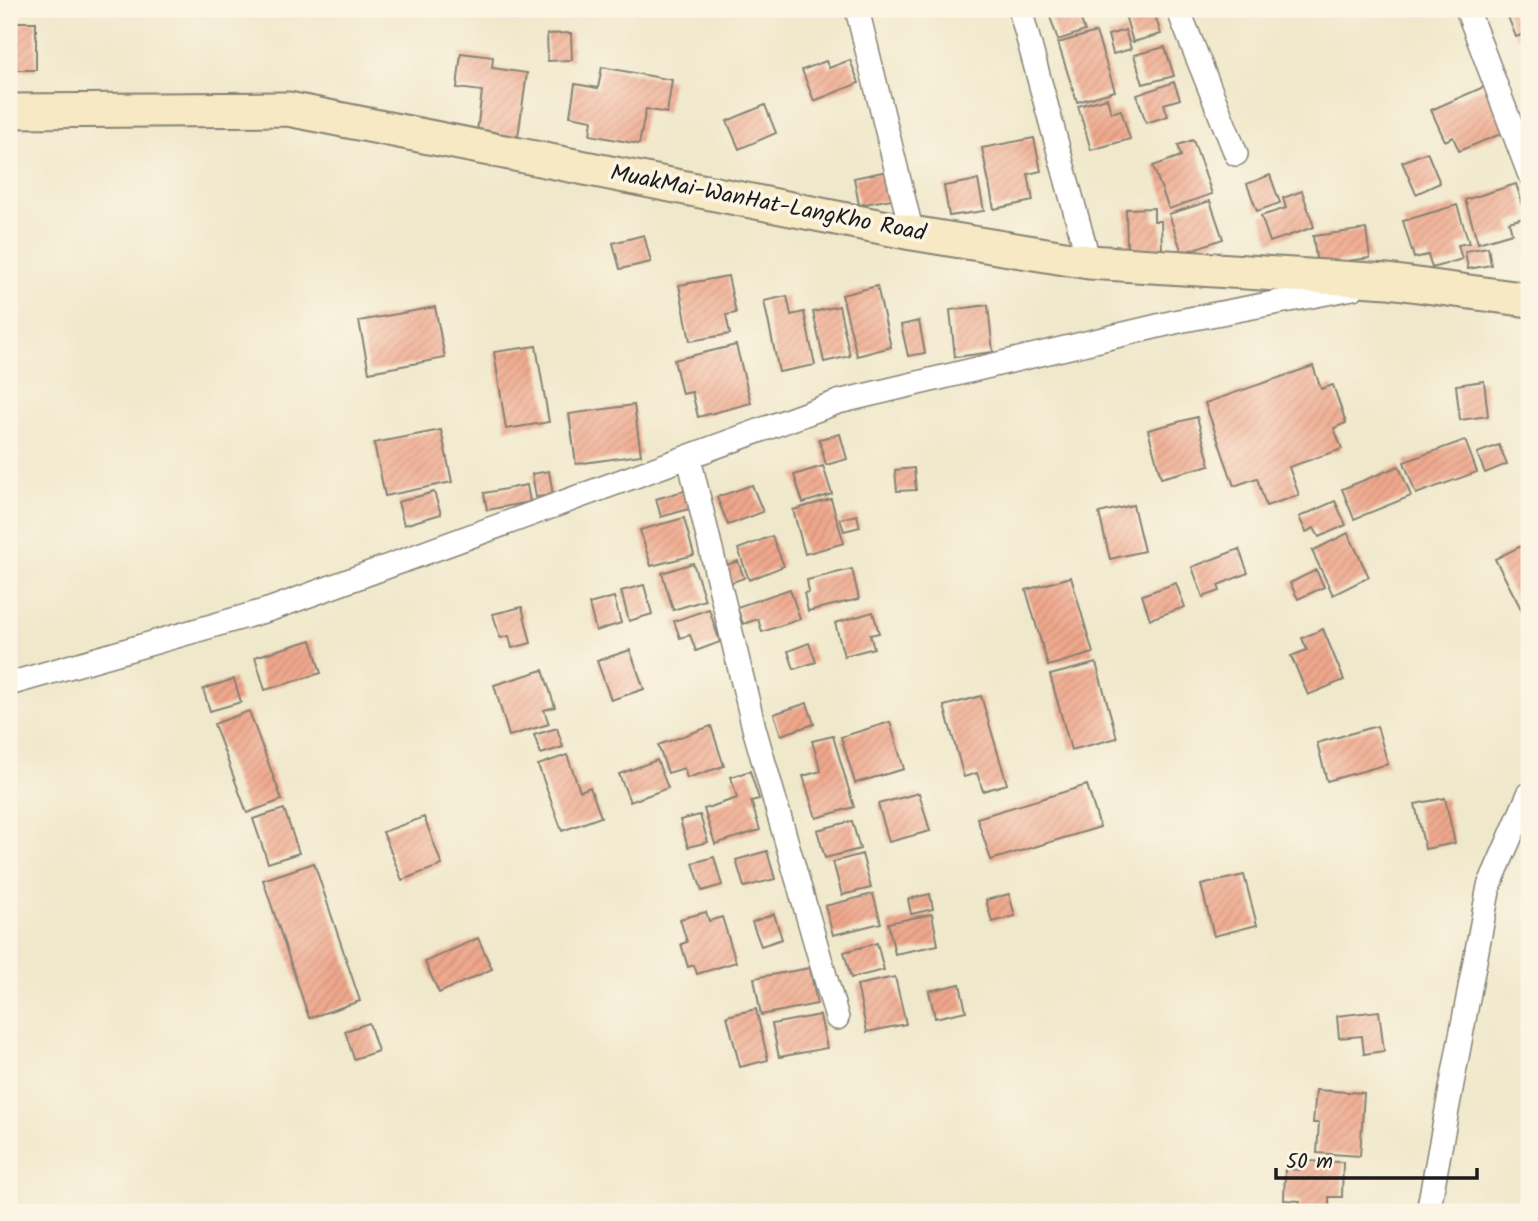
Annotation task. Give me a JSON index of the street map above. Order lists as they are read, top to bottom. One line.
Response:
{"streets":{"main road":["MuakMai-WanHat-LangKho Road"]},"scale_bar":"50 m"}
